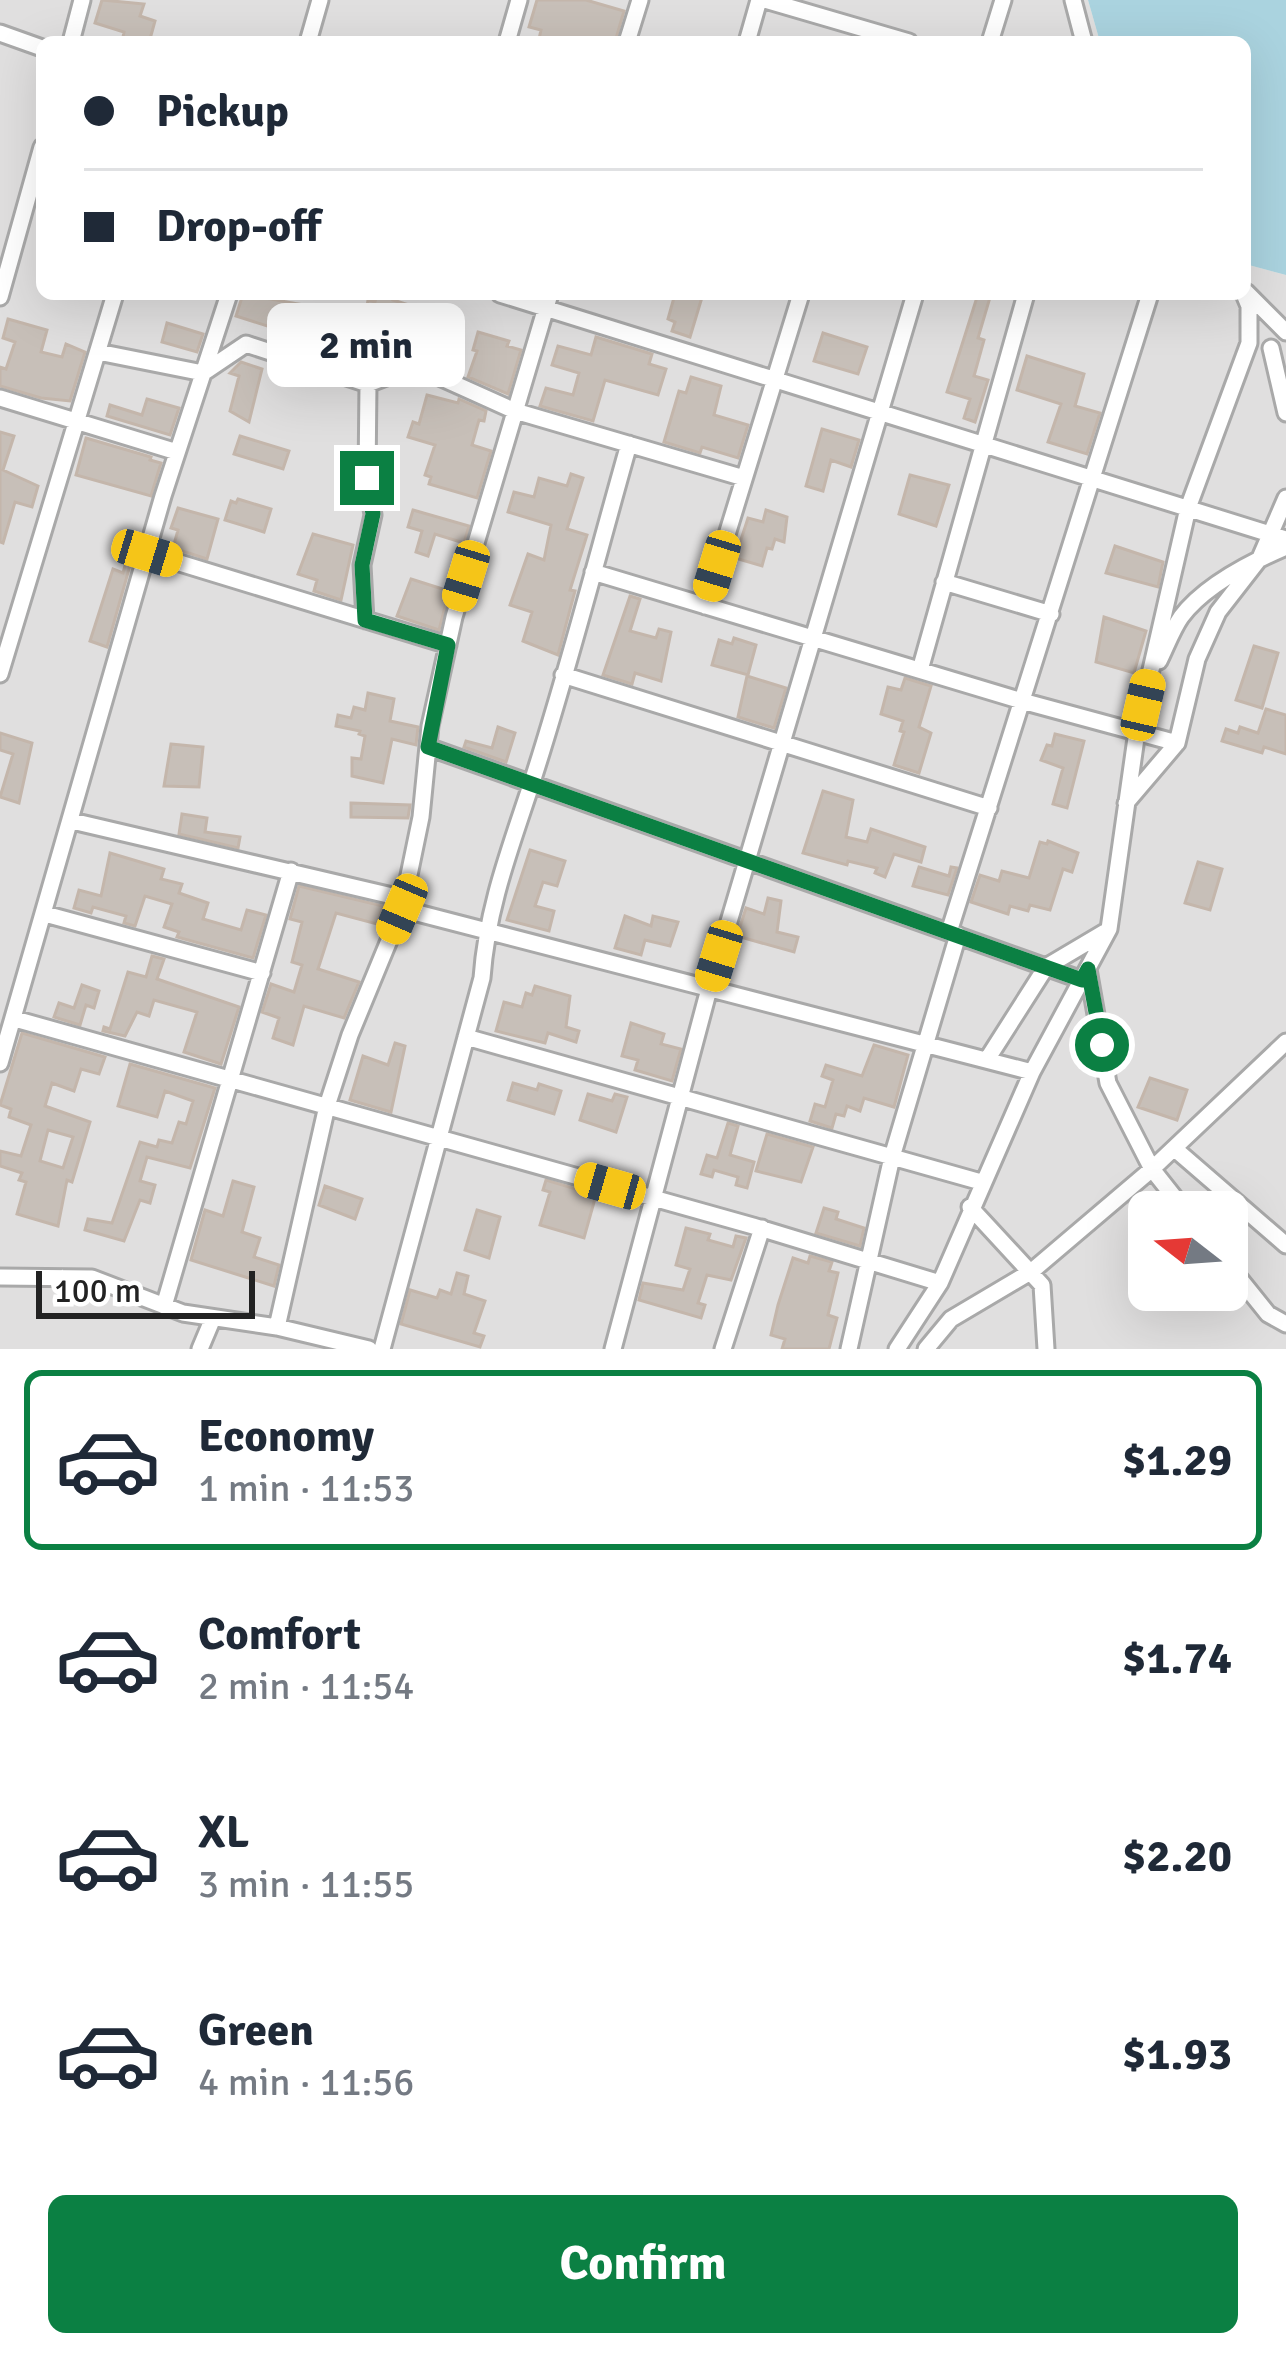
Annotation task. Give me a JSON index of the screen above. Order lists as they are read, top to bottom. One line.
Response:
{"scale_bar":"100 m","north":"left","page":{"banner":["Pickup","Drop-off"],"bubble":"2 min","scale":"100 m","list":[{"name":"Economy","note":"1 min · 11:53","value":"$1.29"},{"name":"Comfort","note":"2 min · 11:54","value":"$1.74"},{"name":"XL","note":"3 min · 11:55","value":"$2.20"},{"name":"Green","note":"4 min · 11:56","value":"$1.93"}],"buttons":"Confirm"}}
